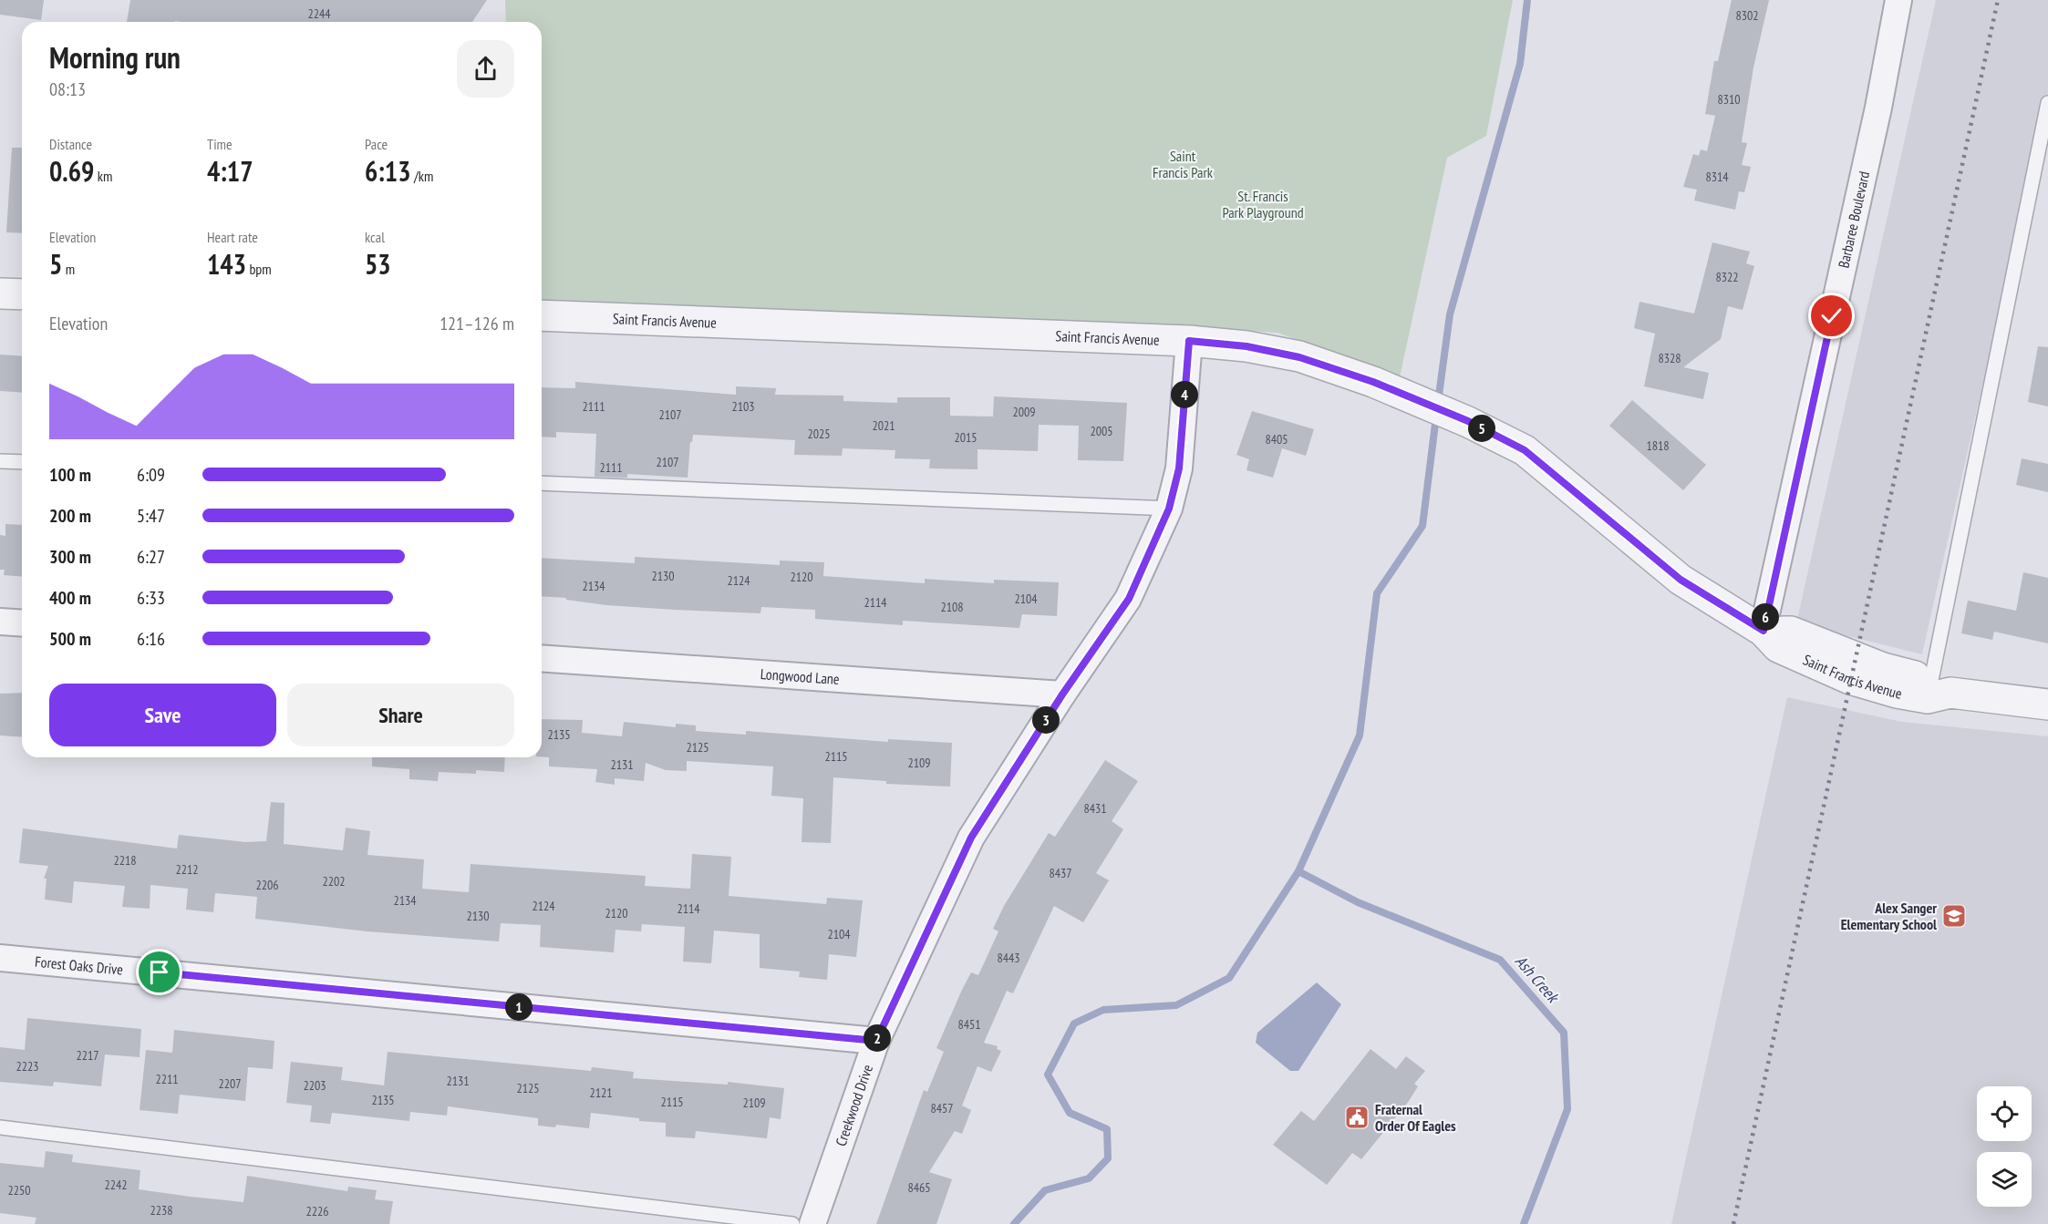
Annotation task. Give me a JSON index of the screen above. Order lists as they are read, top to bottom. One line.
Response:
{"streets":{"street":["Barbaree Boulevard","Saint Francis Avenue","Longwood Lane","Forest Oaks Drive","Creekwood Drive"]},"crossings":[["Barbaree Boulevard","Saint Francis Avenue"],["Saint Francis Avenue","Creekwood Drive"],["Longwood Lane","Creekwood Drive"],["Forest Oaks Drive","Creekwood Drive"]],"water":["Ash Creek"],"parks":["Saint Francis Park","St. Francis Park Playground"],"places":{"school or university":["Alex Sanger Elementary School"],"public building":["Fraternal Order Of Eagles"]},"house_numbers":["2244","8302","8310","8314","8322","8328","2111","2103","2009","2107","2021","2005","2025","2015","8405","1818","2107","2111","2130","2120","2124","2134","2104","2114","2108","2135","2125","2115","2109","2131","8431","2218","2212","8437","2202","2206","2134","2124","2114","2120","2130","2104","8443","8451","2217","2223","2211","2131","2207","2203","2125","2121","2135","2115","2109","8457","2242","8465","2250","2238","2226"],"page":{"heading":["Morning run","08:13"],"stats":[["Distance","0.69 km"],["Time","4:17"],["Pace","6:13 /km"],["Elevation","5 m"],["Heart rate","143 bpm"],["kcal","53"]],"chart":["Elevation","121–126 m"],"pins":["4","5","6","3","1","2"],"list":[{"name":"100 m","note":"6:09"},{"name":"200 m","note":"5:47"},{"name":"300 m","note":"6:27"},{"name":"400 m","note":"6:33"},{"name":"500 m","note":"6:16"}],"buttons":["Save","Share"]}}
